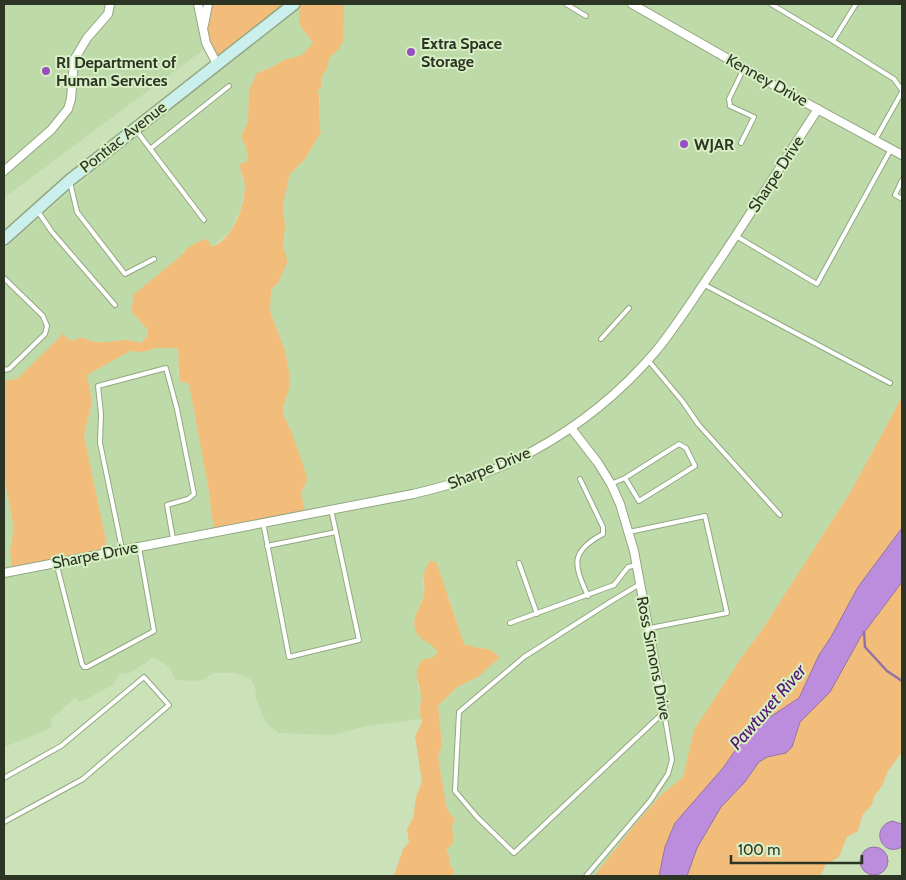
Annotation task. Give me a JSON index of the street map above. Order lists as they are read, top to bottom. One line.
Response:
{"streets":{"main road":["Pontiac Avenue"],"street":["Kenney Drive","Sharpe Drive","Ross Simons Drive"]},"crossings":[["Kenney Drive","Sharpe Drive"],["Sharpe Drive","Ross Simons Drive"]],"water":["Pawtuxet River"],"places":["Extra Space Storage","RI Department of Human Services","WJAR"],"scale_bar":"100 m"}
